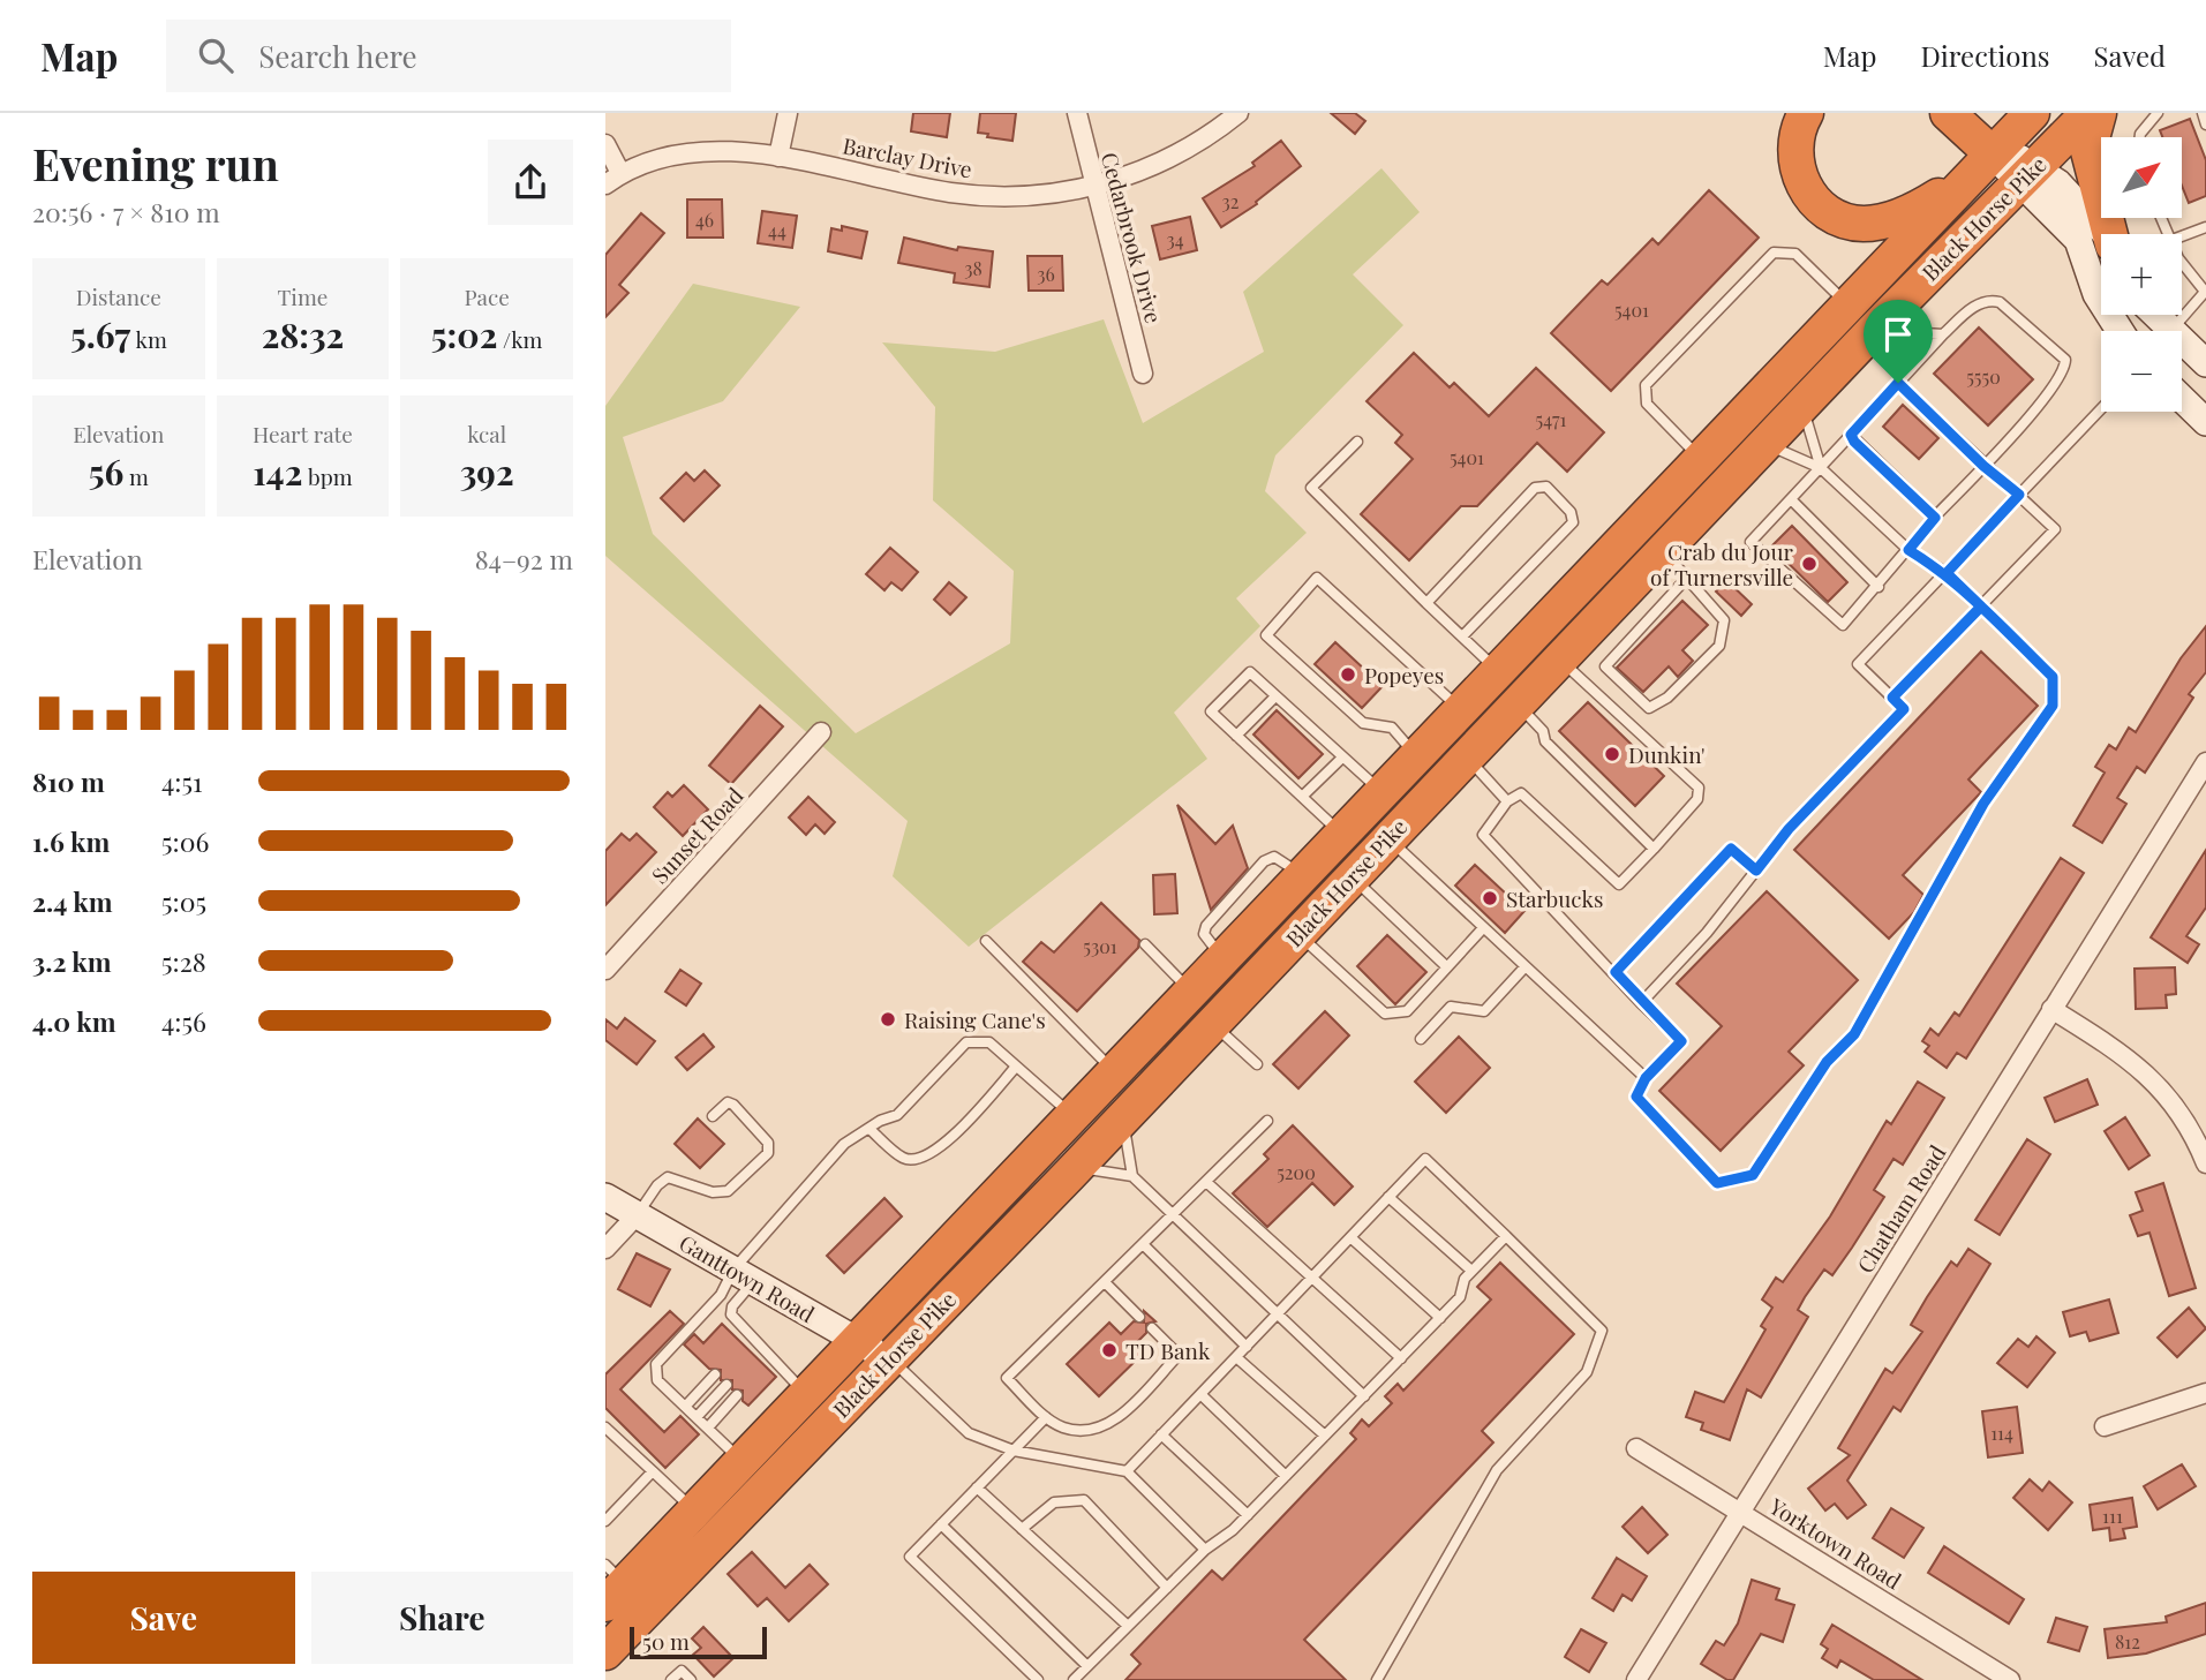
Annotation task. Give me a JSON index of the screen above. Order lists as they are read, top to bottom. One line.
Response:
{"streets":{"highway":["Black Horse Pike"],"street":["Barclay Drive","Cedarbrook Drive","Sunset Road","Chatham Road","Ganttown Road","Yorktown Road"]},"crossings":[["Barclay Drive","Cedarbrook Drive"],["Black Horse Pike","Ganttown Road"],["Chatham Road","Yorktown Road"]],"places":["Crab du Jour of Turnersville","Popeyes","Dunkin'","Starbucks","Raising Cane's","TD Bank"],"house_numbers":["32","46","44","34","38","36","5401","5550","5471","5401","5301","5200","114","111","812"],"scale_bar":"50 m","north":"top right","page":{"header":"Map","search":"Search here","nav":["Map","Directions","Saved"],"heading":["Evening run","20:56 · 7 × 810 m"],"map_buttons":["+","−"],"stats":[["Distance","5.67 km"],["Time","28:32"],["Pace","5:02 /km"],["Elevation","56 m"],["Heart rate","142 bpm"],["kcal","392"]],"chart":["Elevation","84–92 m"],"list":[{"name":"810 m","note":"4:51"},{"name":"1.6 km","note":"5:06"},{"name":"2.4 km","note":"5:05"},{"name":"3.2 km","note":"5:28"},{"name":"4.0 km","note":"4:56"}],"buttons":["Save","Share"],"scale":"50 m"}}
